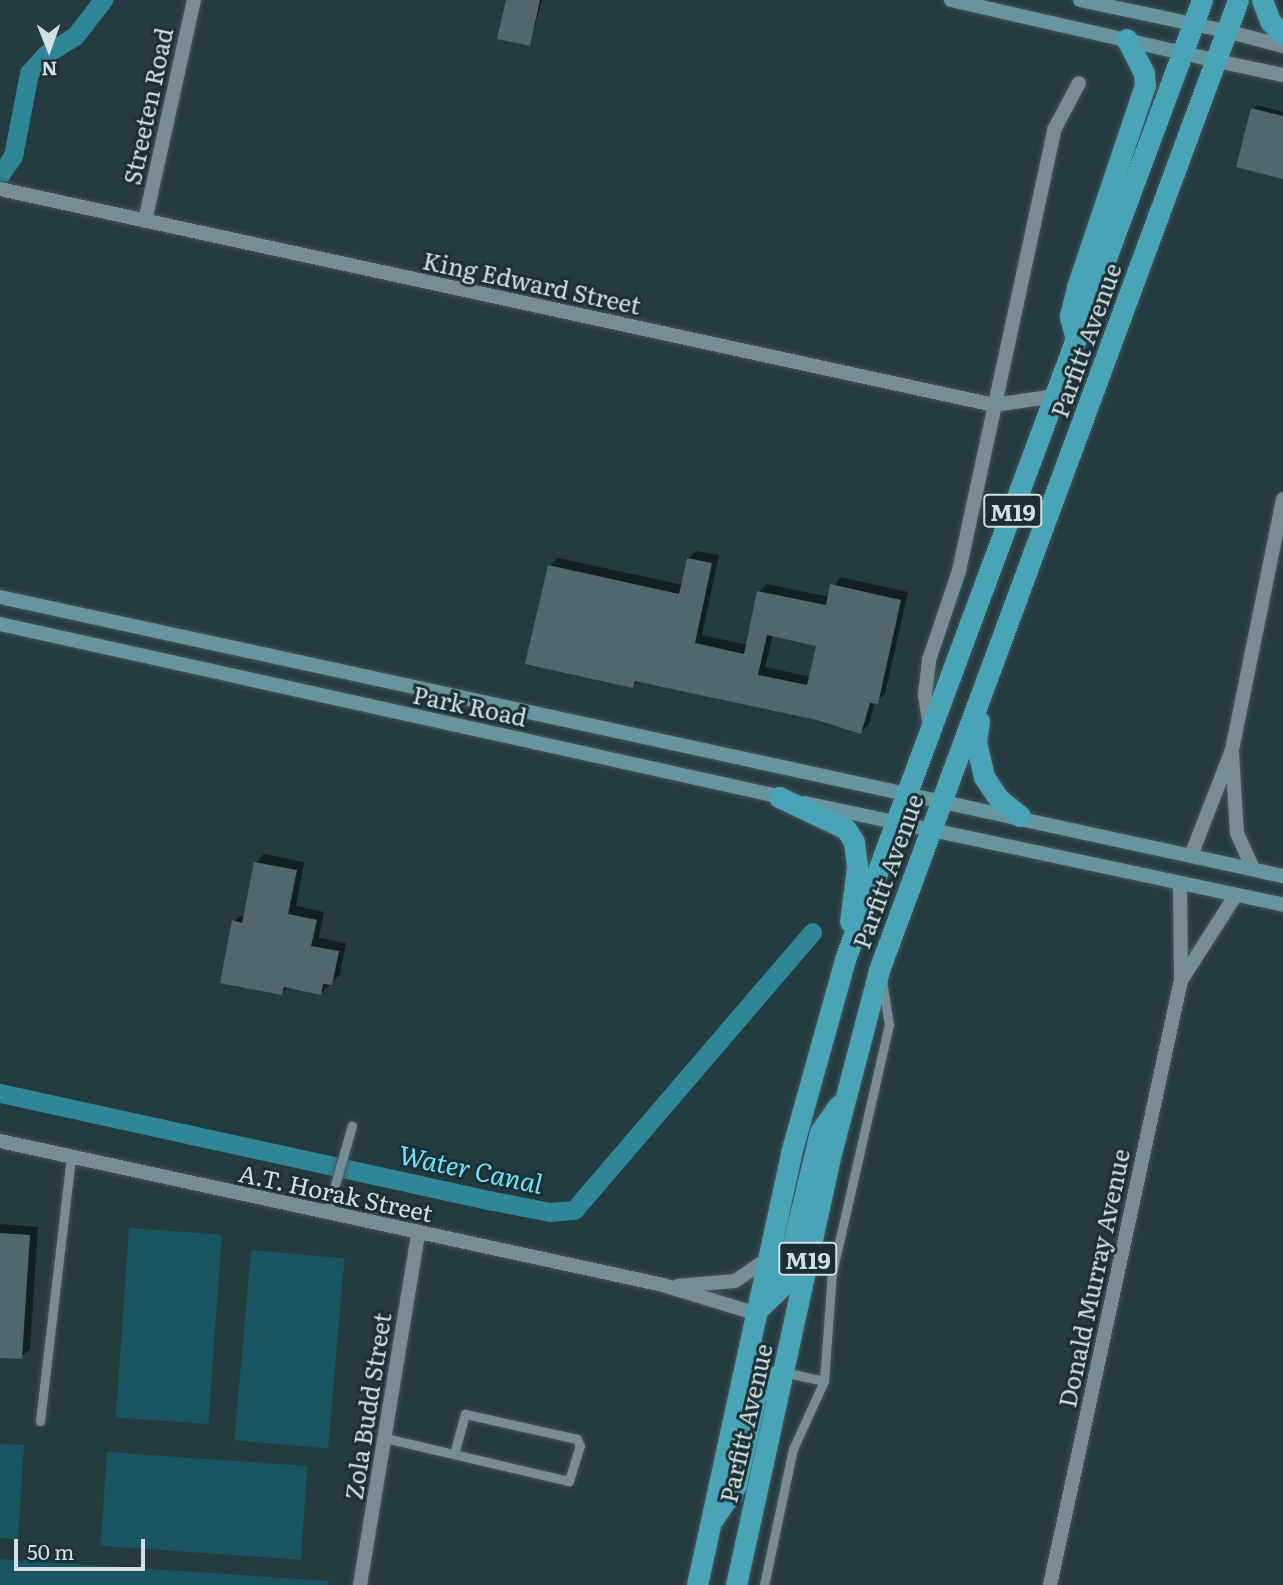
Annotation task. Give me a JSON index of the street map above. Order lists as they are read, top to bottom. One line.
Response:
{"streets":{"highway":["Parfitt Avenue","M19"],"street":["Streeten Road","King Edward Street","Park Road","A.T. Horak Street","Donald Murray Avenue","Zola Budd Street"]},"crossings":[["Streeten Road","King Edward Street"],["King Edward Street","Parfitt Avenue"],["Parfitt Avenue","M19"],["Parfitt Avenue","Park Road"],["Parfitt Avenue","A.T. Horak Street"],["Park Road","Donald Murray Avenue"],["A.T. Horak Street","Zola Budd Street"]],"water":["Water Canal"],"scale_bar":"50 m","north":"bottom"}
